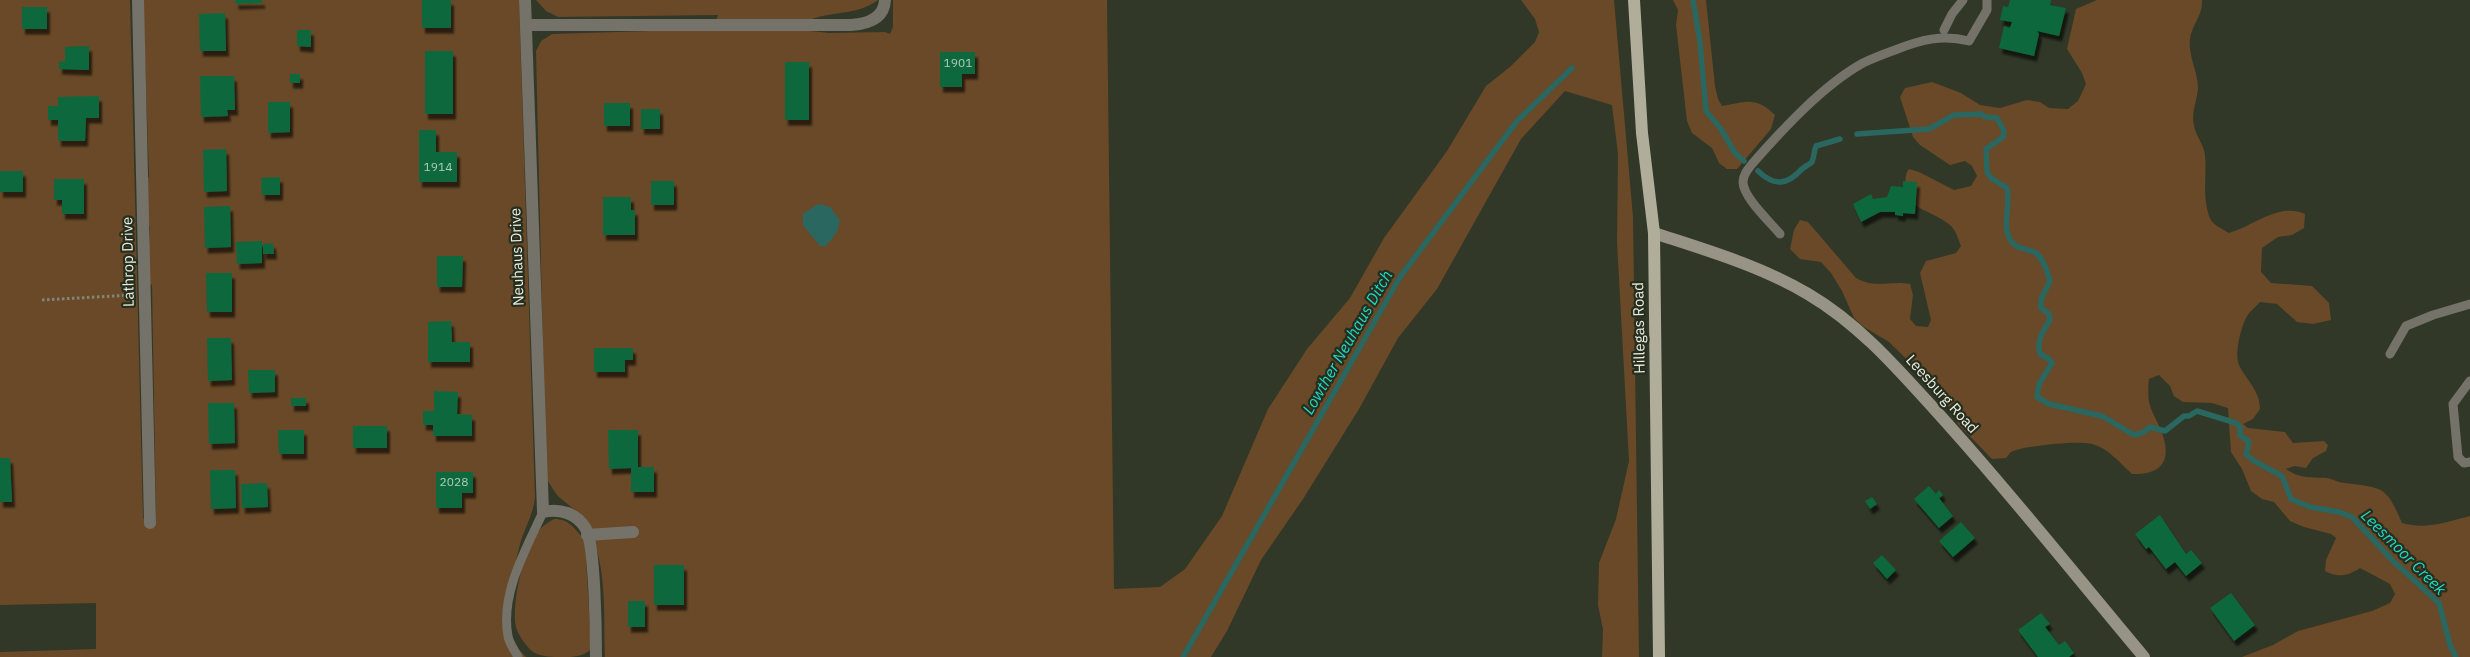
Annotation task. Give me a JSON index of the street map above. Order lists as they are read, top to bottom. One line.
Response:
{"streets":{"main road":["Hillegas Road","Leesburg Road"],"street":["Neuhaus Drive","Lathrop Drive"]},"crossings":[["Hillegas Road","Leesburg Road"]],"water":["Lowther Neuhaus Ditch","Leesmoor Creek"],"house_numbers":["1901","1914","2028"]}
